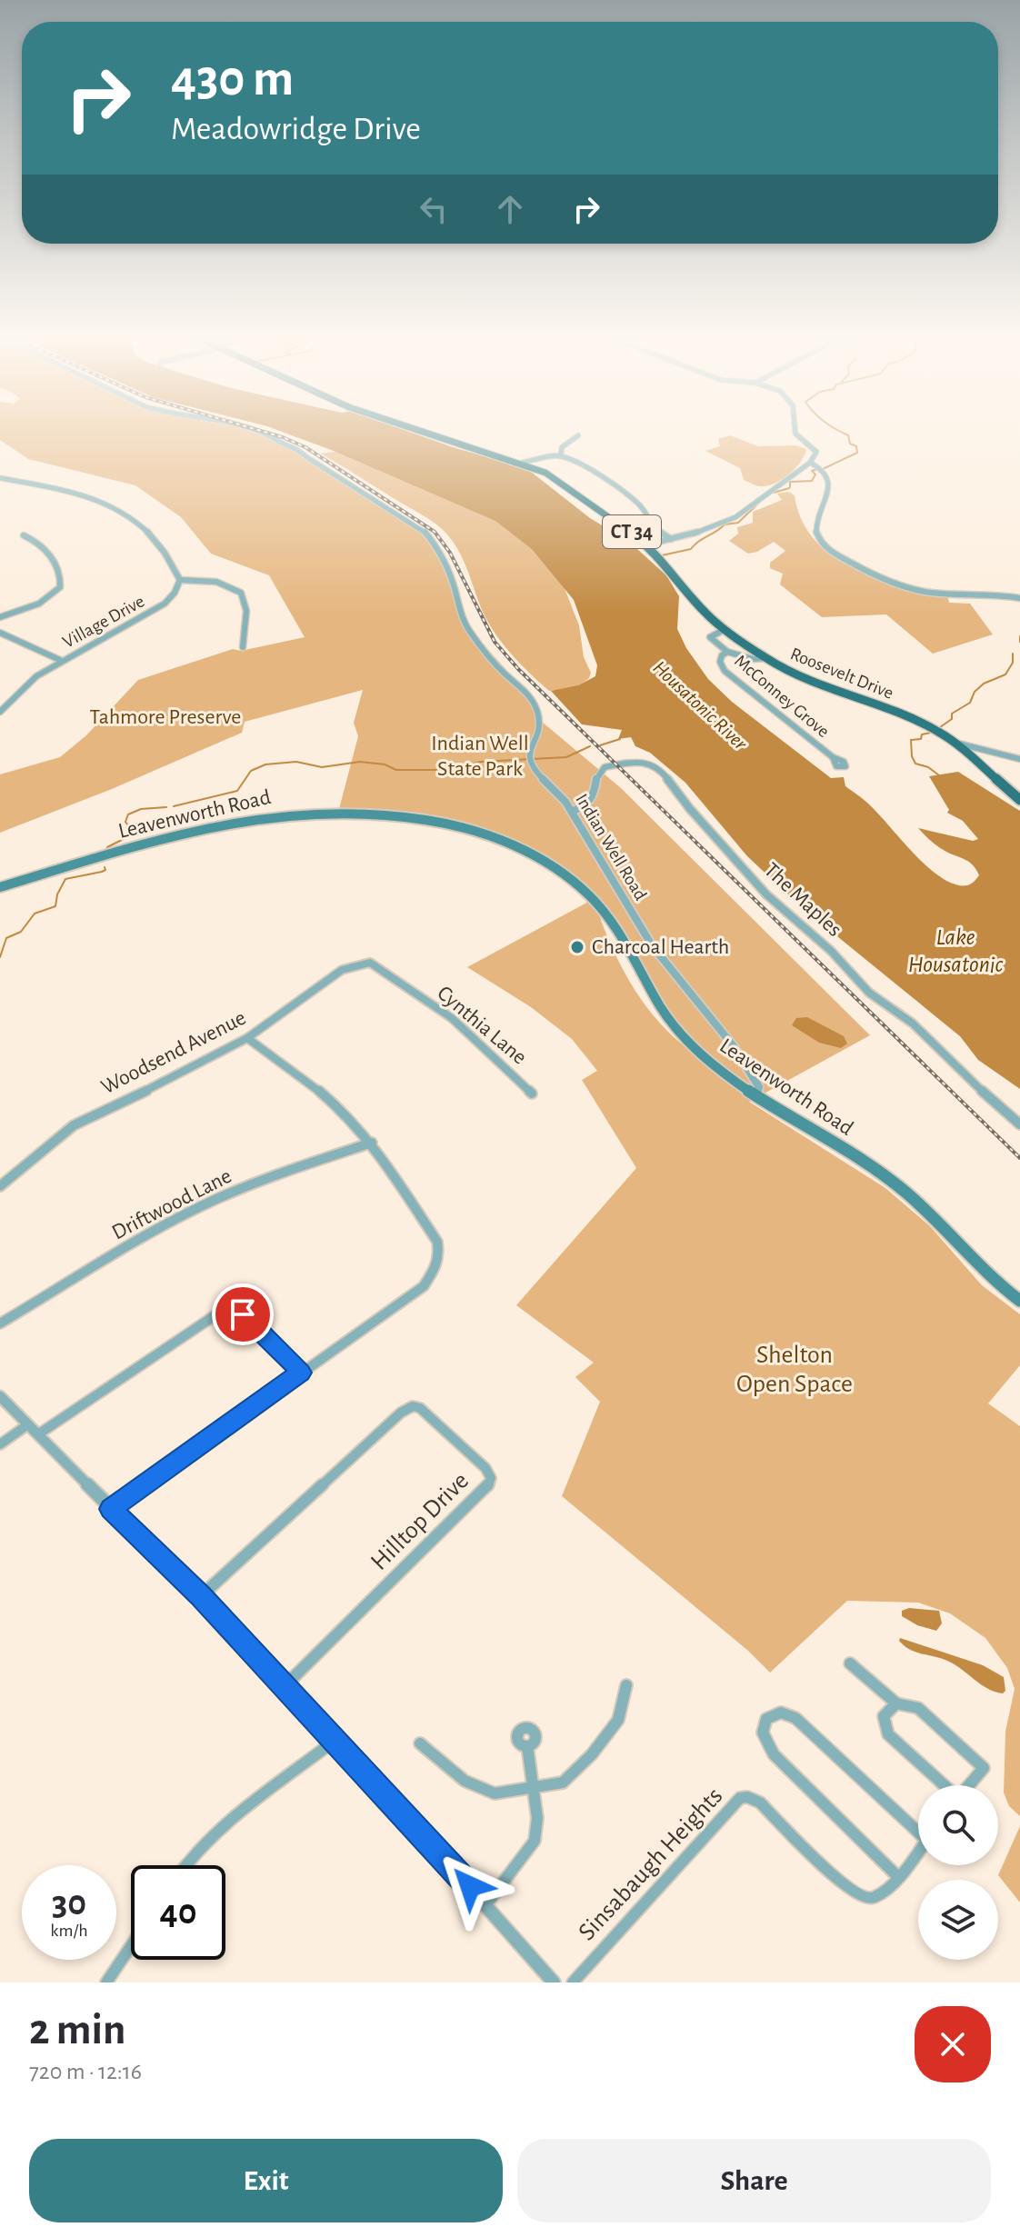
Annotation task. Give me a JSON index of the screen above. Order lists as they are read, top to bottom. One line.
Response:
{"streets":{"main road":["CT 34","Roosevelt Drive","Leavenworth Road"],"street":["Village Drive","McConney Grove","Indian Well Road","The Maples","Cynthia Lane","Woodsend Avenue","Driftwood Lane","Hilltop Drive","Sinsabaugh Heights"]},"crossings":[["Roosevelt Drive","McConney Grove"],["Leavenworth Road","Indian Well Road"],["Indian Well Road","The Maples"],["Cynthia Lane","Woodsend Avenue"]],"water":["Housatonic River","Lake Housatonic"],"parks":["Tahmore Preserve","Indian Well State Park","Shelton Open Space"],"places":["Charcoal Hearth"],"page":{"turn":["430 m","Meadowridge Drive"],"speed":"30 km/h","limit":"40","heading":["2 min","720 m · 12:16"],"buttons":["Exit","Share"]}}
